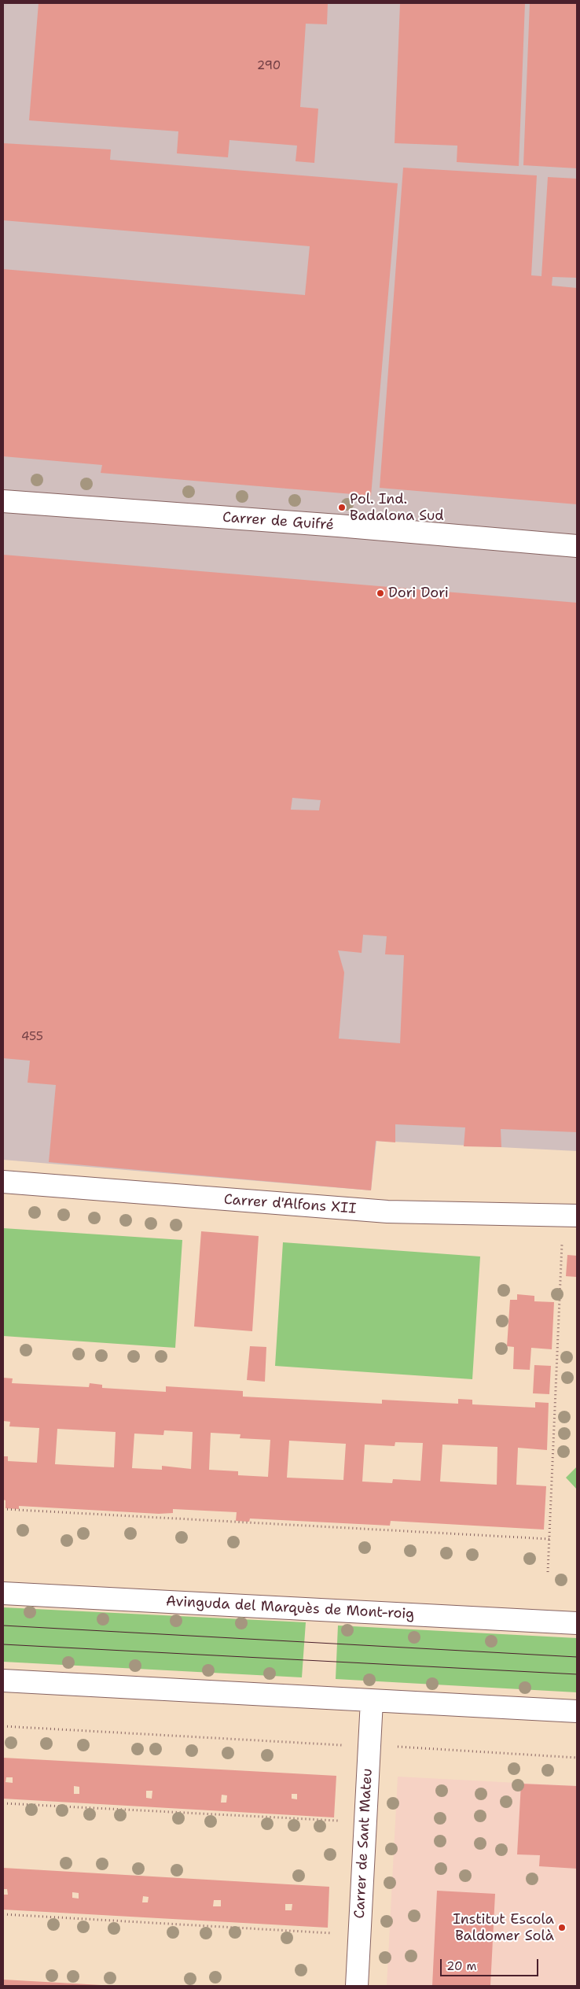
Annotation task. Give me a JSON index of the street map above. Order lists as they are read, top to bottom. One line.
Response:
{"streets":{"street":["Carrer de Guifré","Carrer d'Alfons XII","Avinguda del Marquès de Mont-roig","Carrer de Sant Mateu"]},"places":["Pol. Ind. Badalona Sud","Dori Dori","Institut Escola Baldomer Solà"],"house_numbers":["290","455"],"scale_bar":"20 m"}
